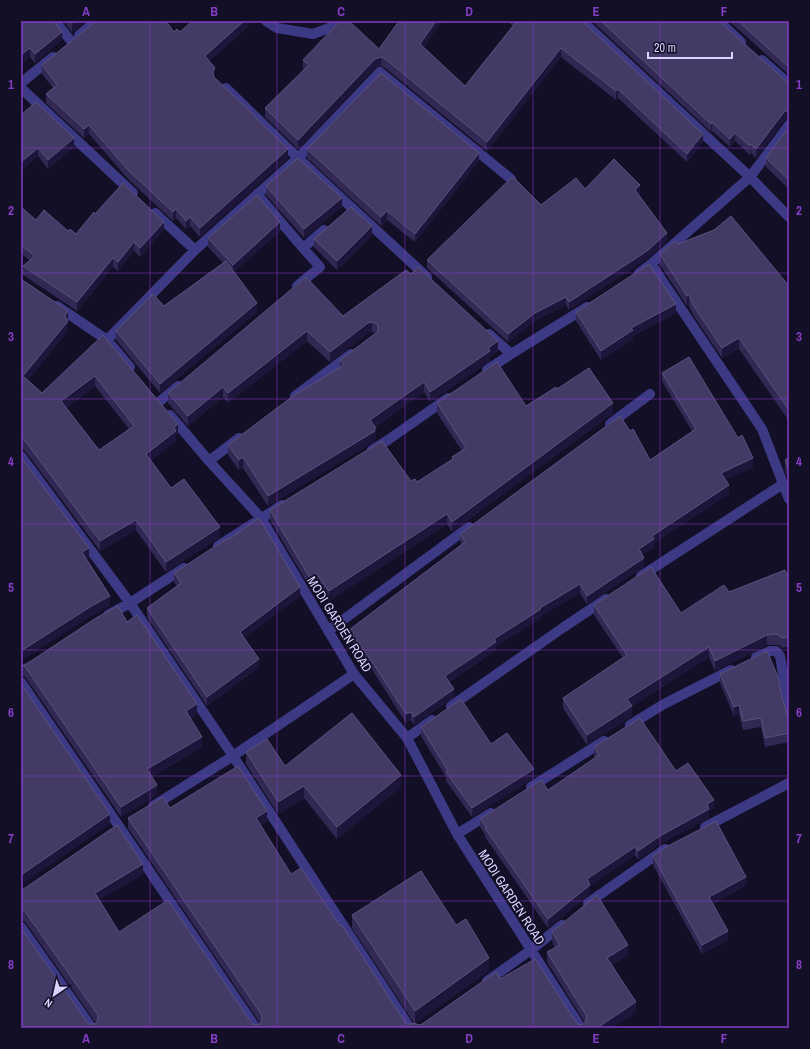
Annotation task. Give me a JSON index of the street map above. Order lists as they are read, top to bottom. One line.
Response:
{"streets":{"street":["MODI GARDEN ROAD"]},"scale_bar":"20 m","north":"bottom left","grid":{"columns":["A","B","C","D","E","F"],"rows":["1","2","3","4","5","6","7","8"]}}
